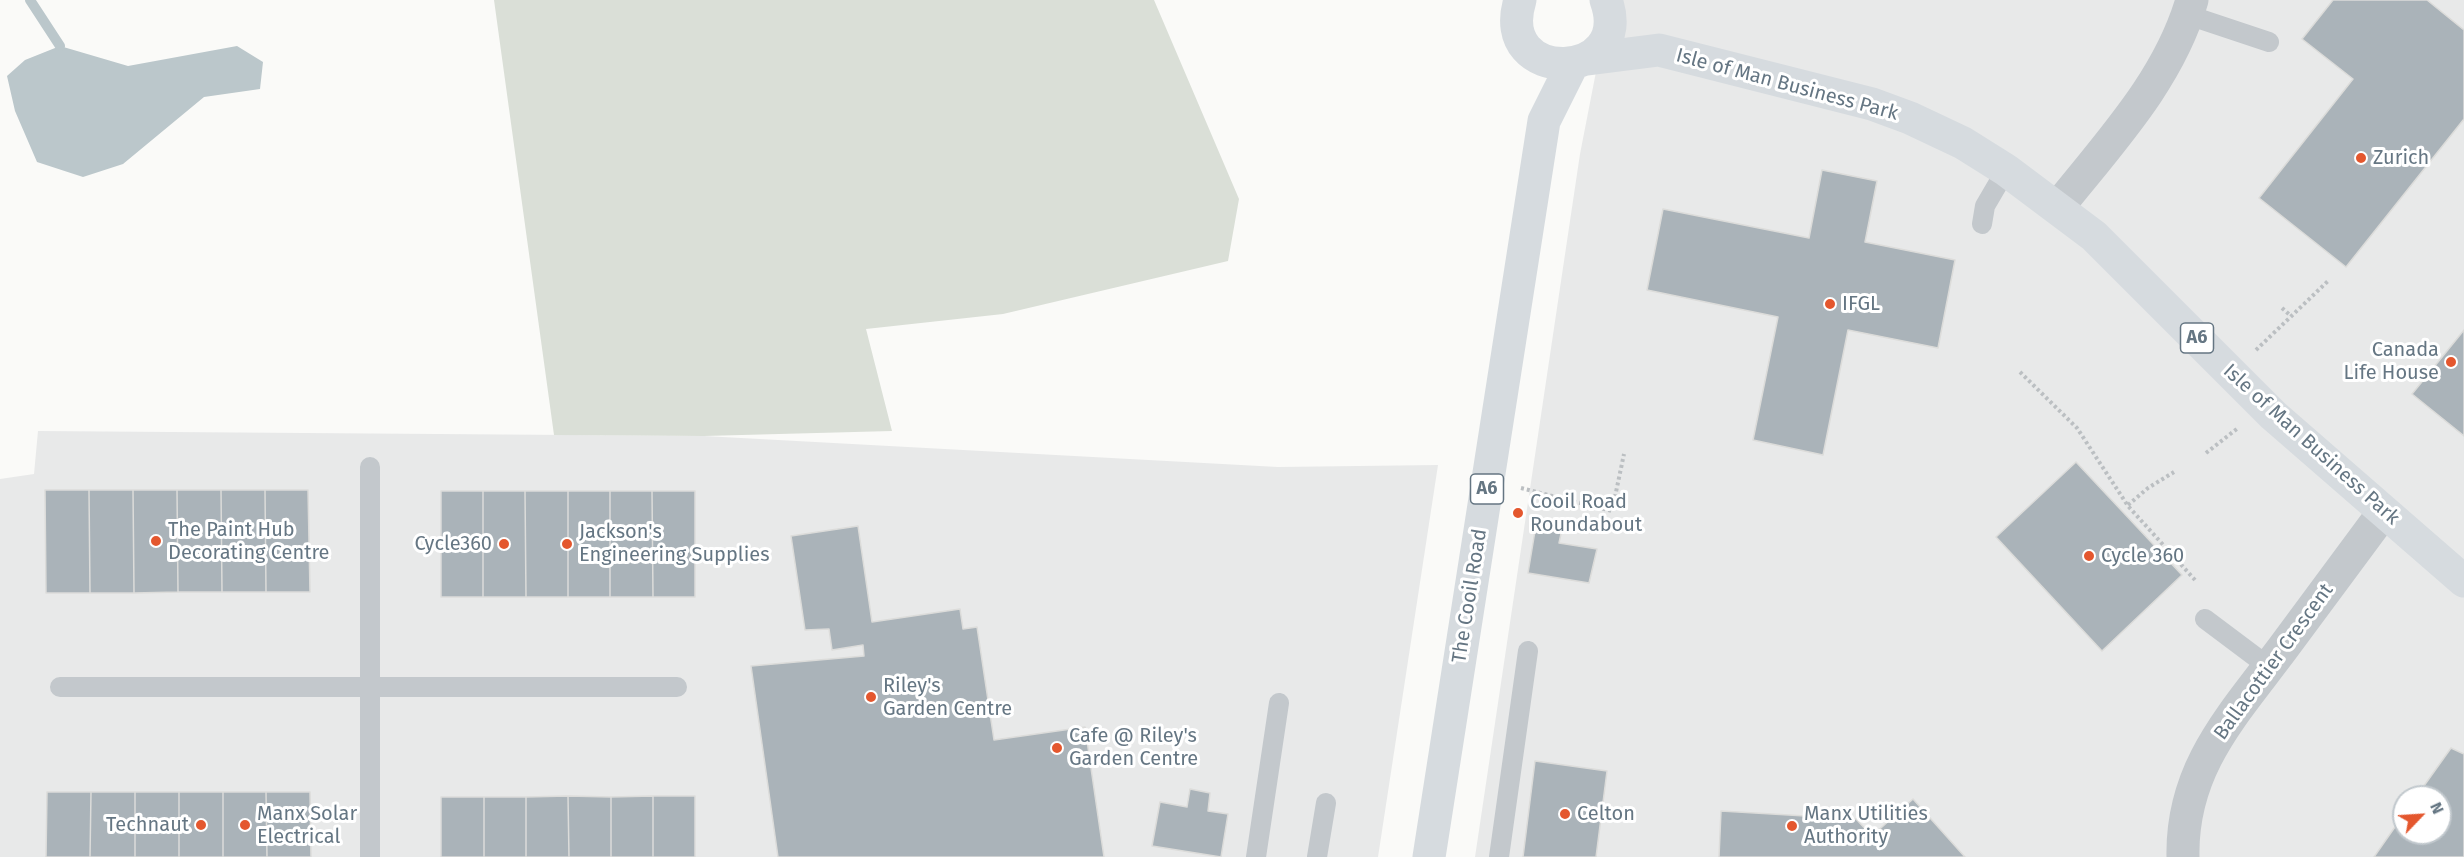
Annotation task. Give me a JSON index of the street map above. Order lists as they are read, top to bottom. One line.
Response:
{"streets":{"highway":["Isle of Man Business Park","A6","The Cooil Road"],"street":["Ballacottier Crescent"]},"crossings":[["Isle of Man Business Park","The Cooil Road"],["Isle of Man Business Park","Ballacottier Crescent"]],"places":["Zurich","IFGL","Canada Life House","Cooil Road Roundabout","The Paint Hub Decorating Centre","Cycle360","Jackson's Engineering Supplies","Cycle 360","Riley's Garden Centre","Cafe @ Riley's Garden Centre","Celton","Technaut","Manx Solar Electrical","Manx Utilities Authority"],"north":"top right"}
